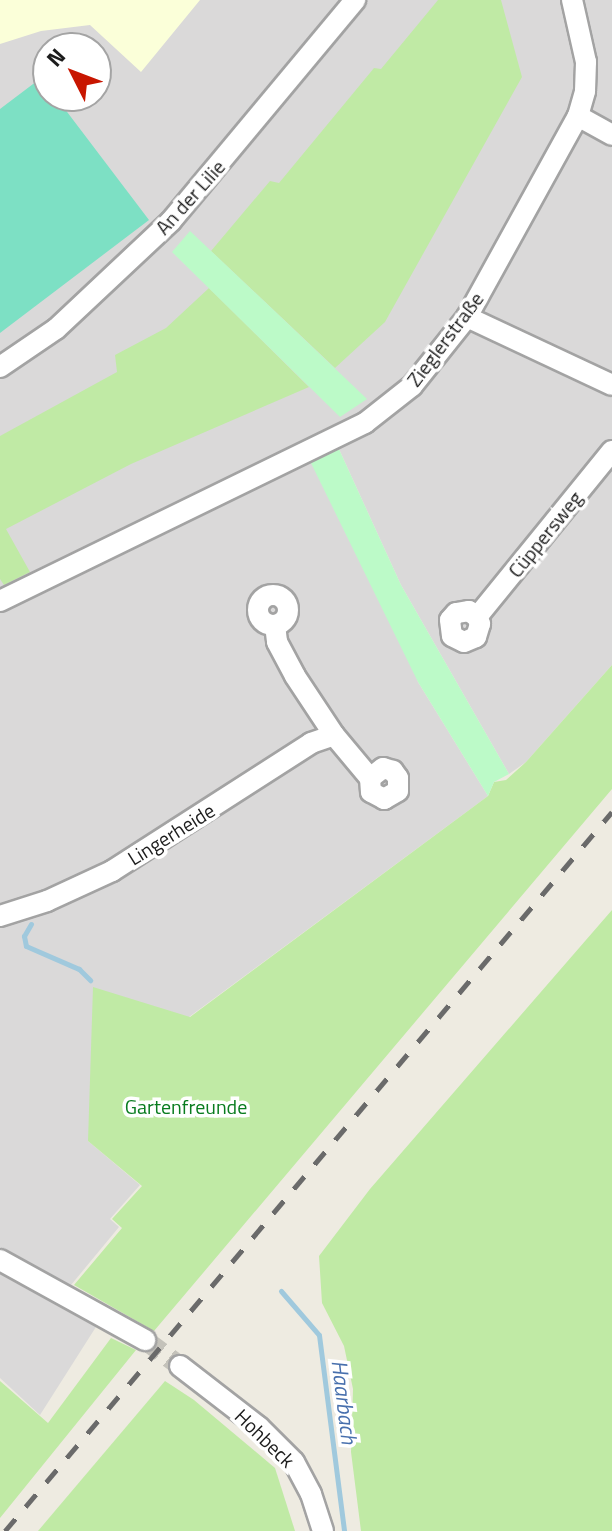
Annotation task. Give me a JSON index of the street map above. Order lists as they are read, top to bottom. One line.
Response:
{"streets":{"street":["An der Lilie","Zieglerstraße","Cüppersweg","Lingerheide","Hohbeck"]},"water":["Haarbach"],"parks":["Gartenfreunde"],"north":"top left"}
